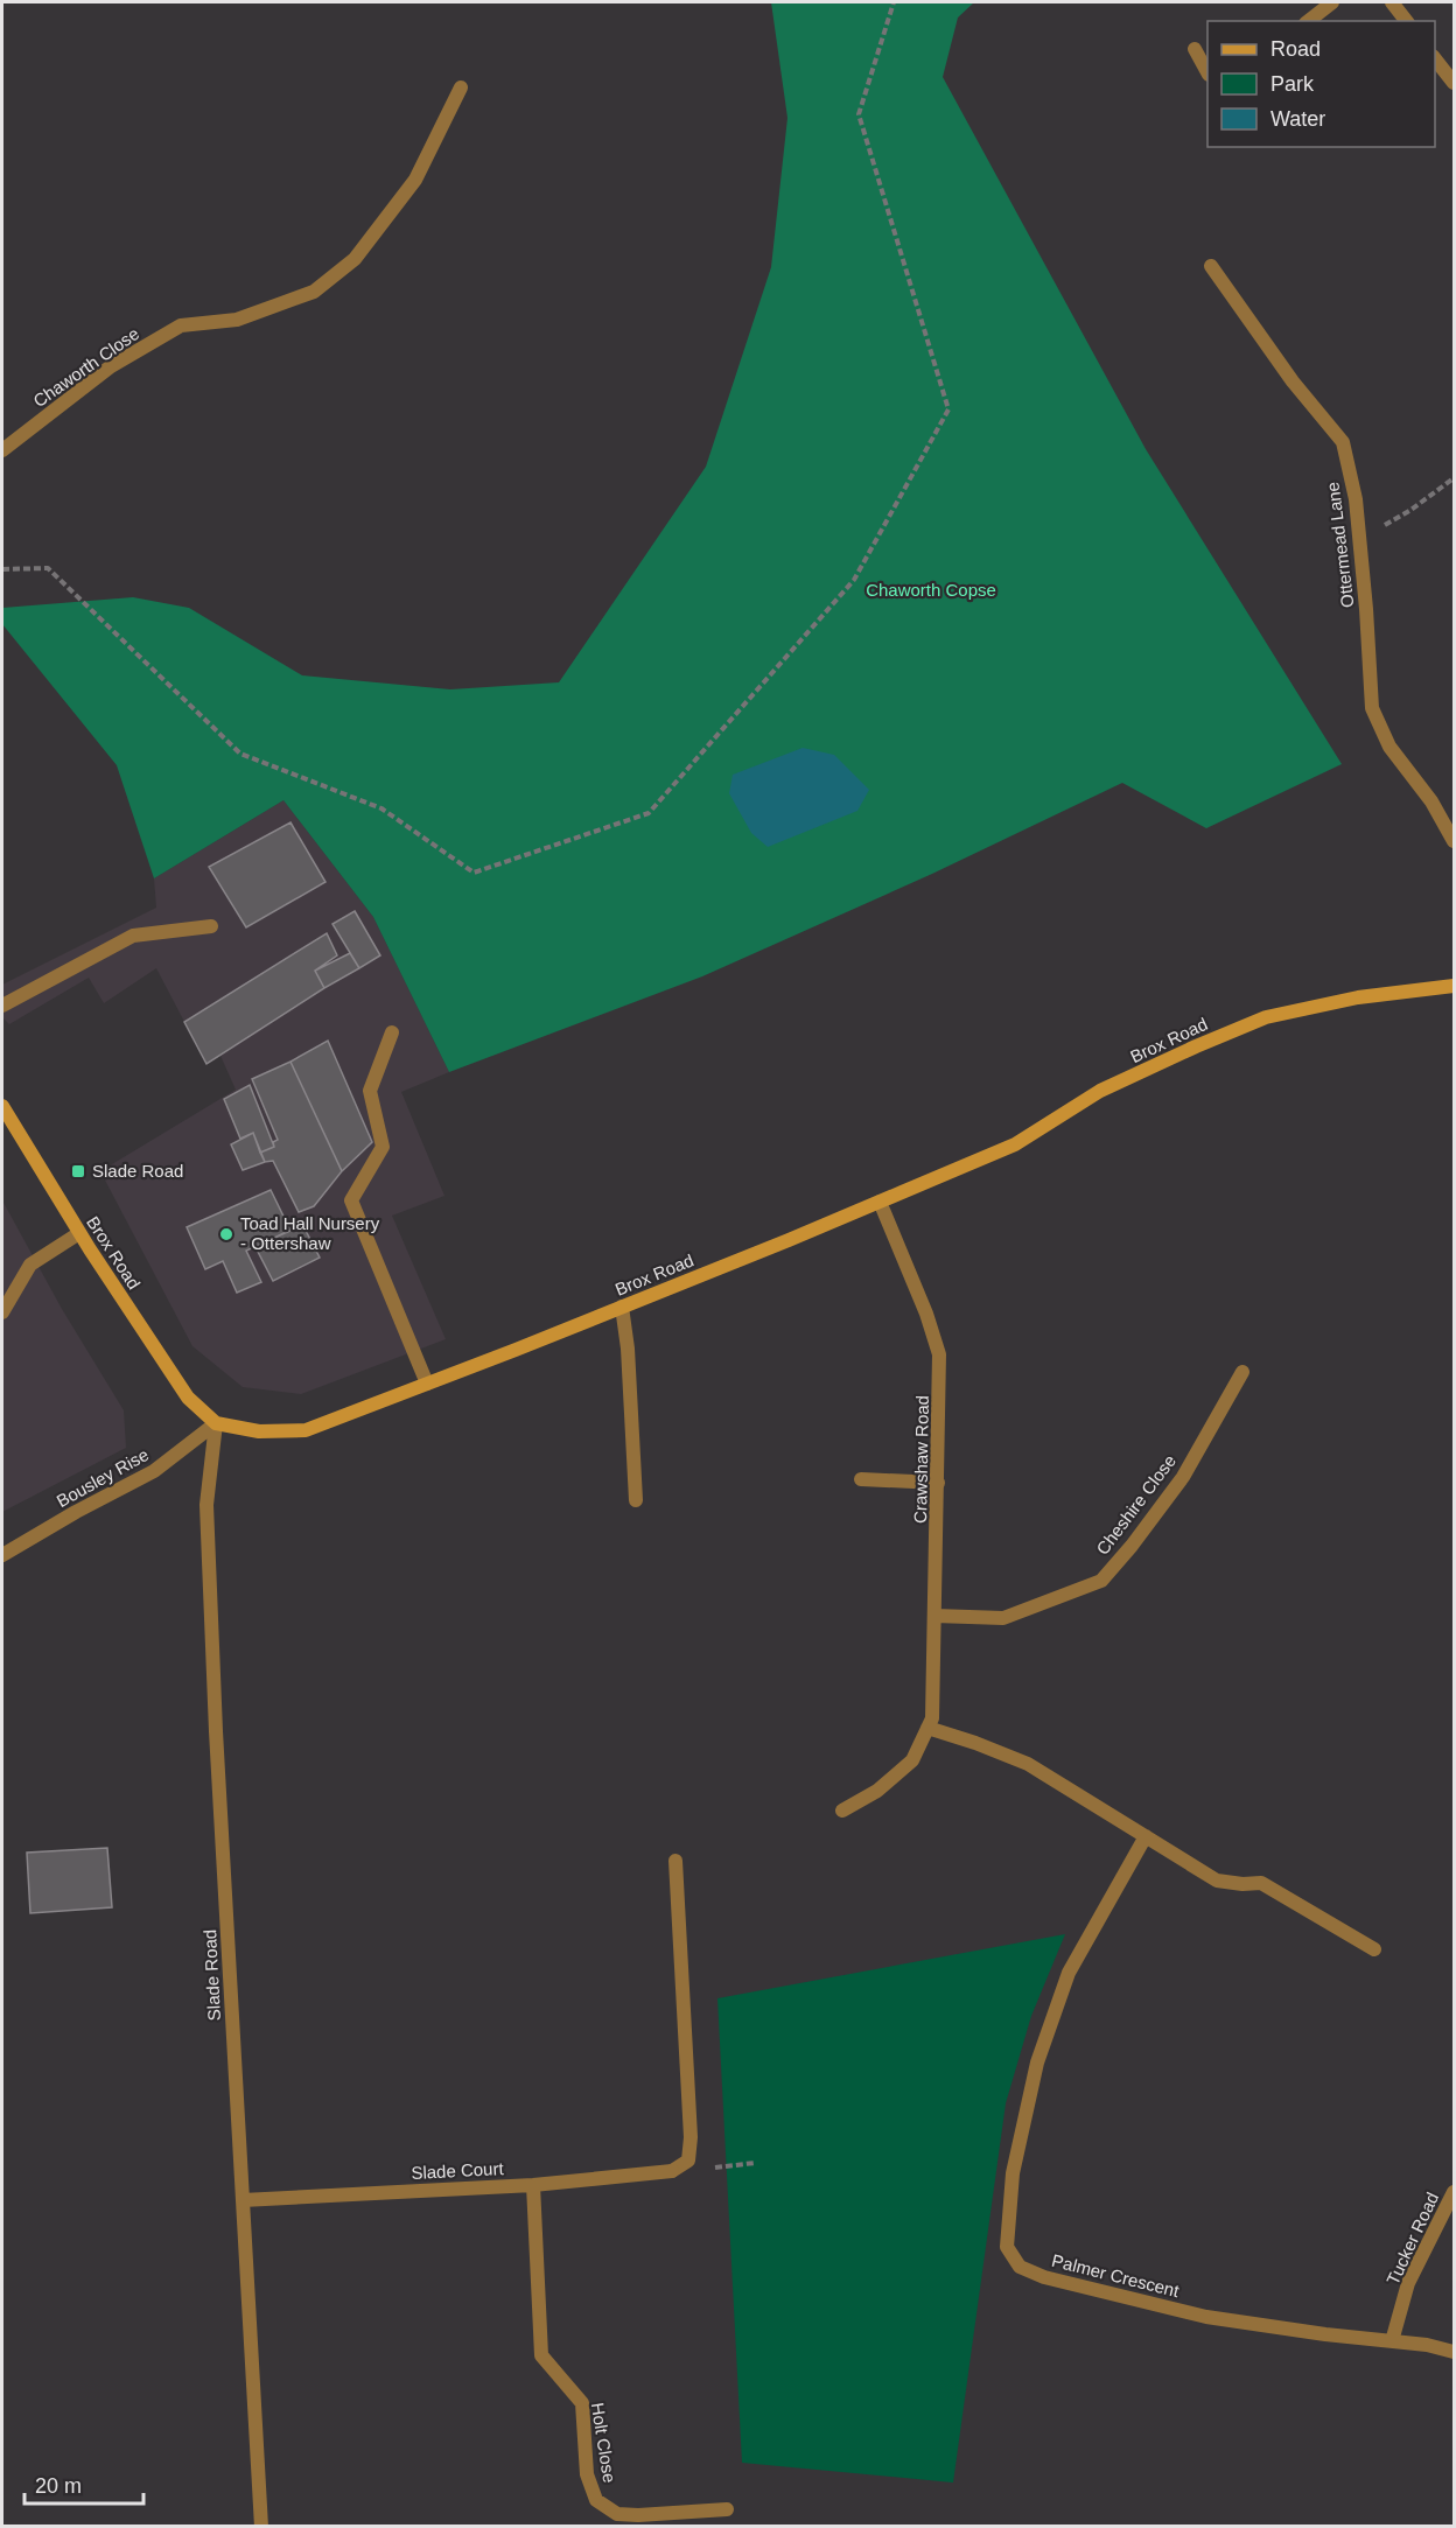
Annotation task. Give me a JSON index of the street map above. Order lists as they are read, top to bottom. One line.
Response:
{"streets":{"street":["Chaworth Close","Ottermead Lane","Brox Road","Crawshaw Road","Bousley Rise","Cheshire Close","Slade Road","Slade Court","Tucker Road","Palmer Crescent","Holt Close"]},"crossings":[["Brox Road","Crawshaw Road"],["Brox Road","Bousley Rise"],["Brox Road","Slade Road"],["Crawshaw Road","Cheshire Close"],["Bousley Rise","Slade Road"],["Slade Road","Slade Court"],["Slade Court","Holt Close"],["Tucker Road","Palmer Crescent"]],"parks":["Chaworth Copse"],"places":{"transit":["Slade Road"],"other":["Toad Hall Nursery - Ottershaw"]},"legend":["Road","Park","Water"],"scale_bar":"20 m"}
